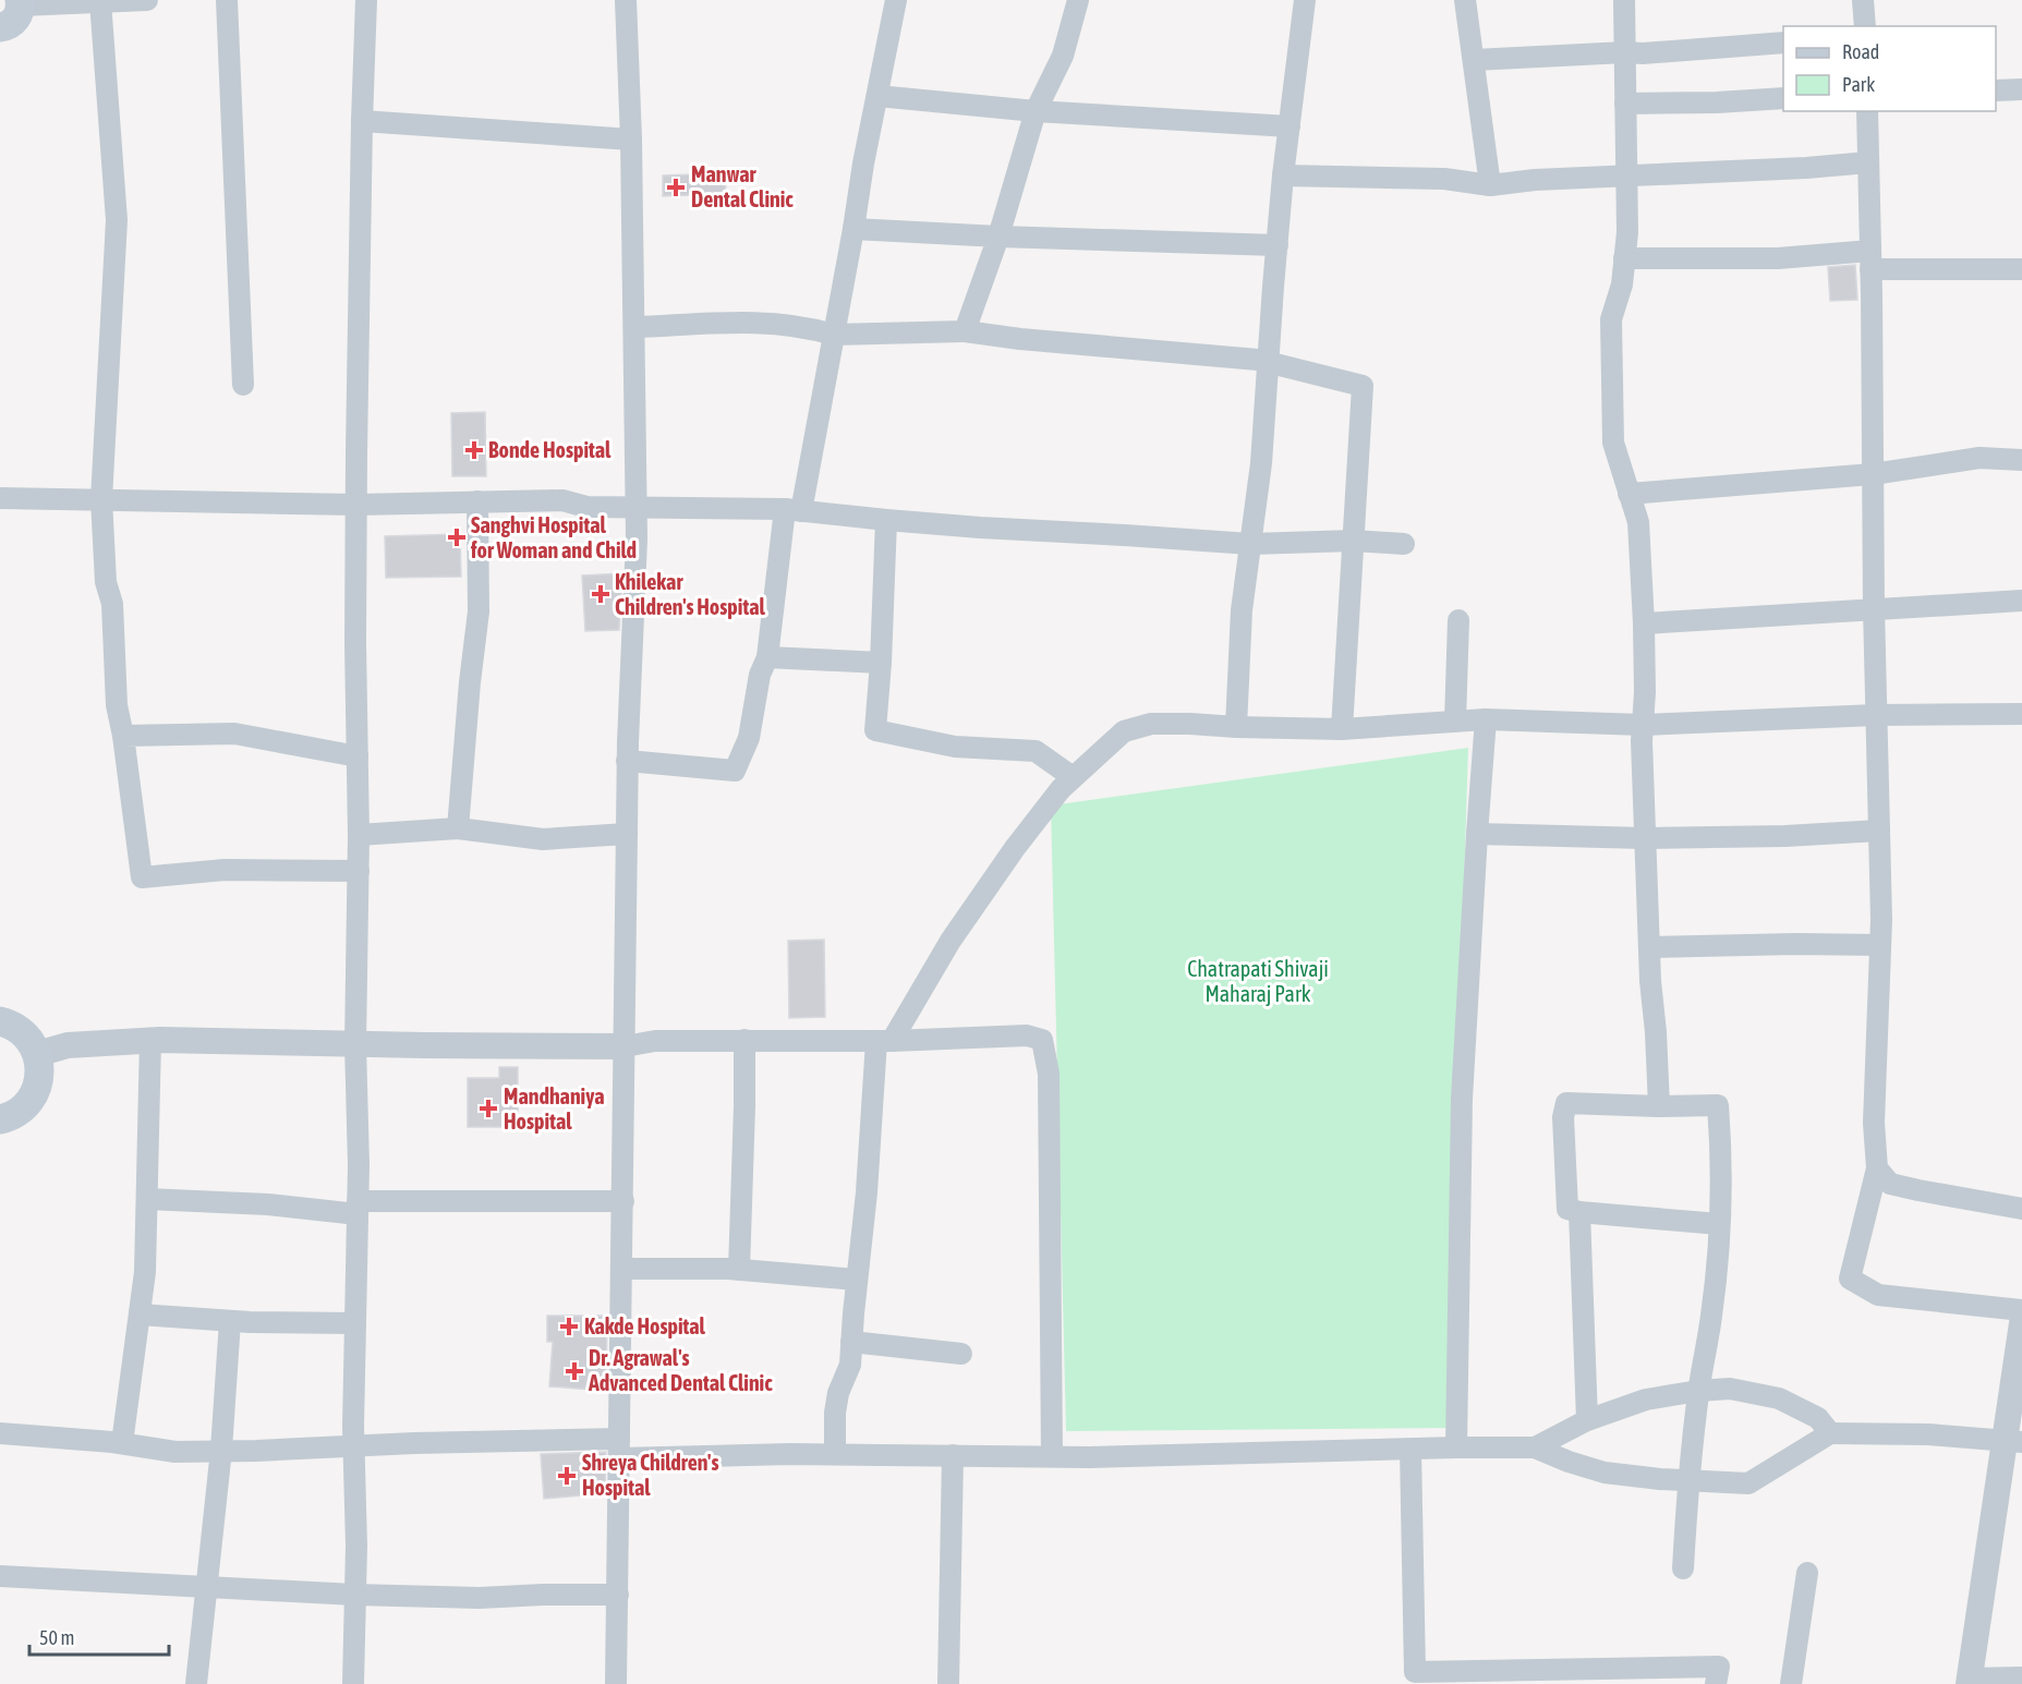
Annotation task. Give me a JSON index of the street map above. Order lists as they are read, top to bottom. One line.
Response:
{"parks":["Chatrapati Shivaji Maharaj Park"],"places":{"health":["Manwar Dental Clinic","Bonde Hospital","Sanghvi Hospital for Woman and Child","Khilekar Children's Hospital","Mandhaniya Hospital","Kakde Hospital","Dr. Agrawal's Advanced Dental Clinic","Shreya Children's Hospital"]},"legend":["Road","Park"],"scale_bar":"50 m"}
